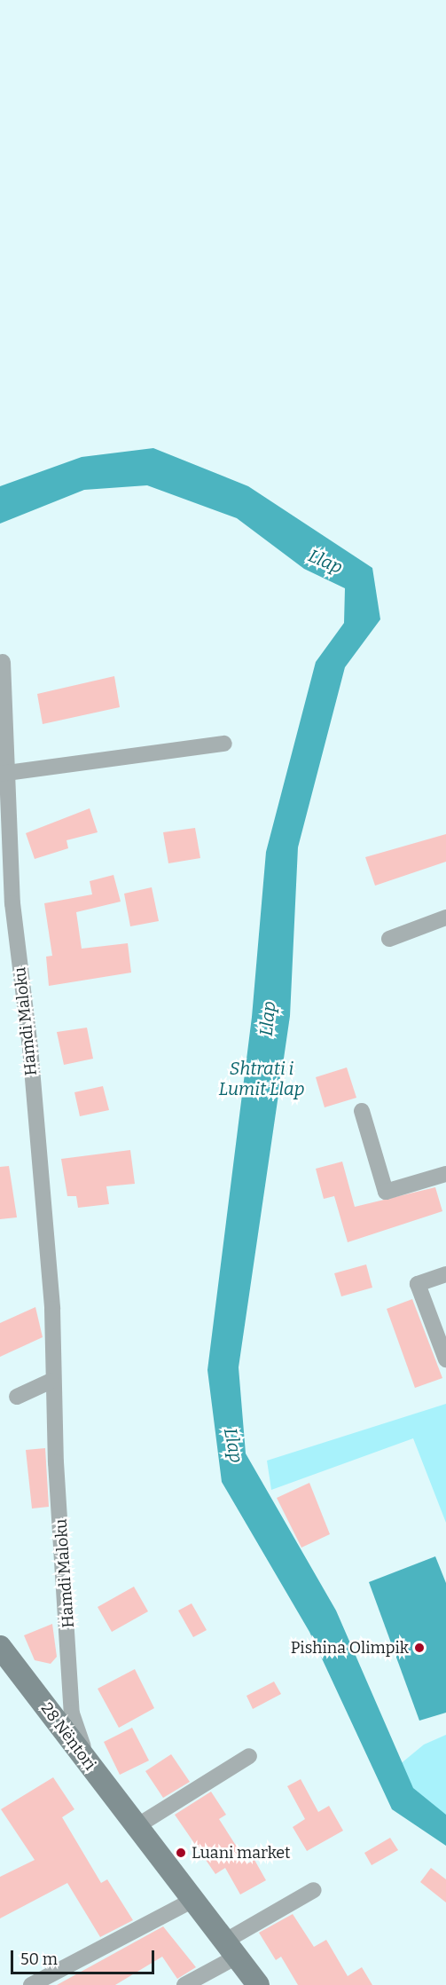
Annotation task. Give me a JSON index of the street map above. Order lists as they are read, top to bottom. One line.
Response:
{"streets":{"main road":["28 Nëntori"],"street":["Hamdi Maloku"]},"crossings":[["Hamdi Maloku","28 Nëntori"]],"water":["Llap","Shtrati i Lumit Llap"],"places":["Pishina Olimpik","Luani market"],"scale_bar":"50 m"}
